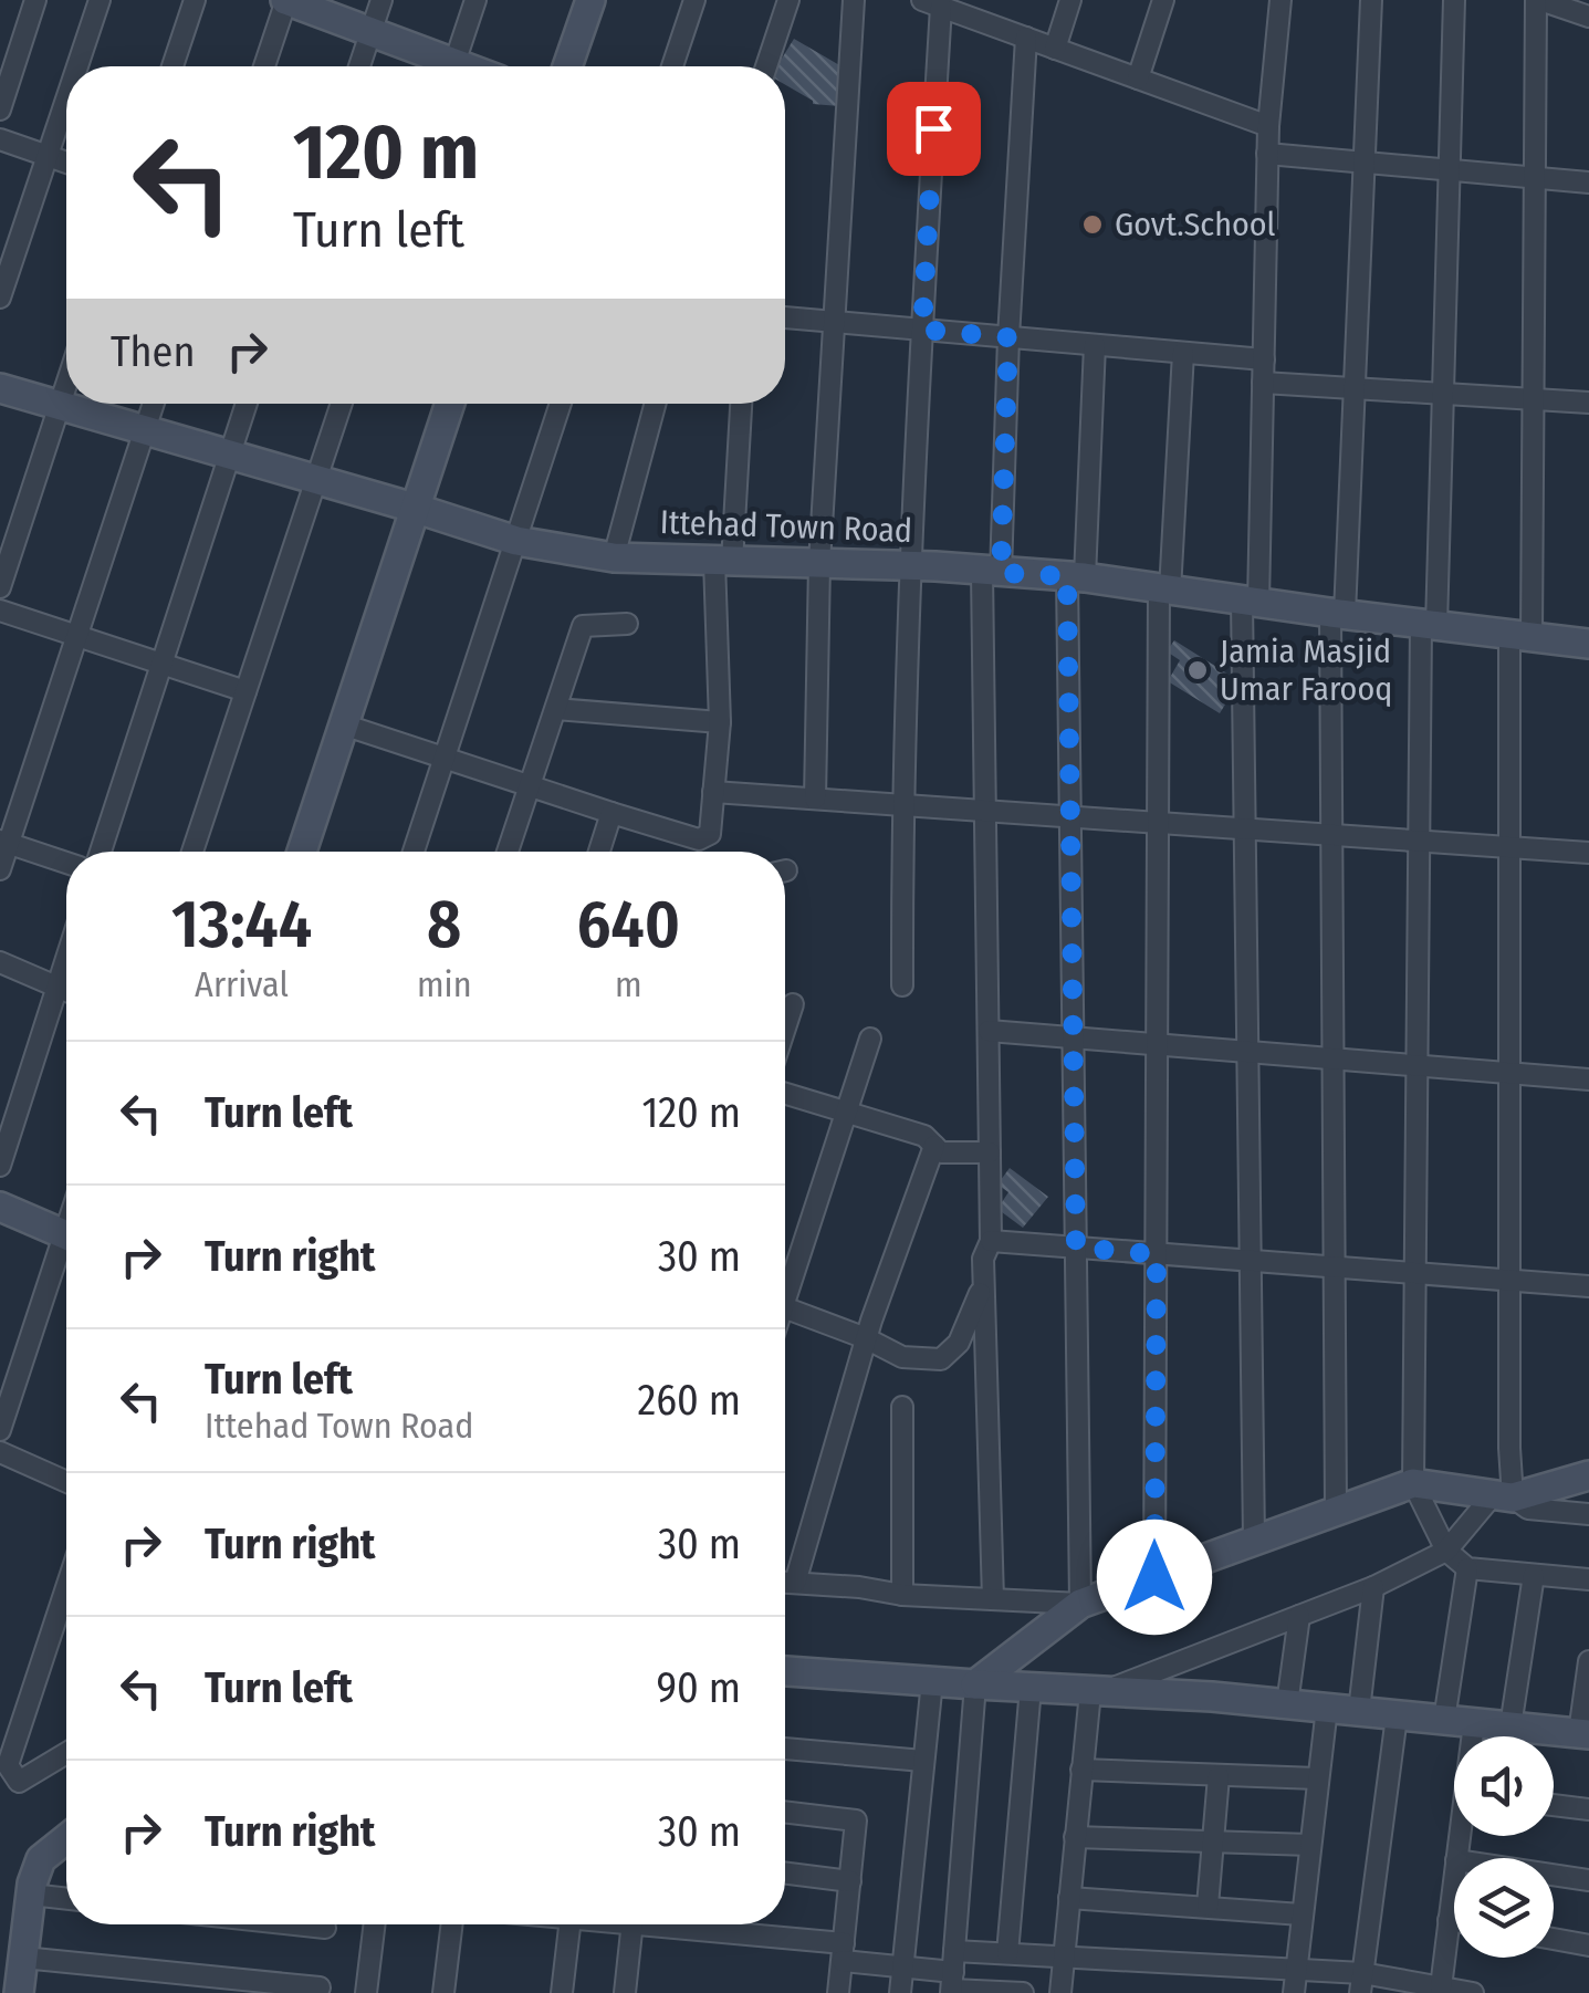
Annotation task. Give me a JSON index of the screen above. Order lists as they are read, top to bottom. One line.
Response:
{"streets":{"street":["Ittehad Town Road"]},"places":["Govt.School","Jamia Masjid Umar Farooq"],"page":{"turn":["120 m","Turn left"],"then":"Then","eta":["13:44","Arrival","8","min","640","m"],"list":[{"name":"Turn left","value":"120 m"},{"name":"Turn right","value":"30 m"},{"name":"Turn left","note":"Ittehad Town Road","value":"260 m"},{"name":"Turn right","value":"30 m"},{"name":"Turn left","value":"90 m"},{"name":"Turn right","value":"30 m"}]}}
